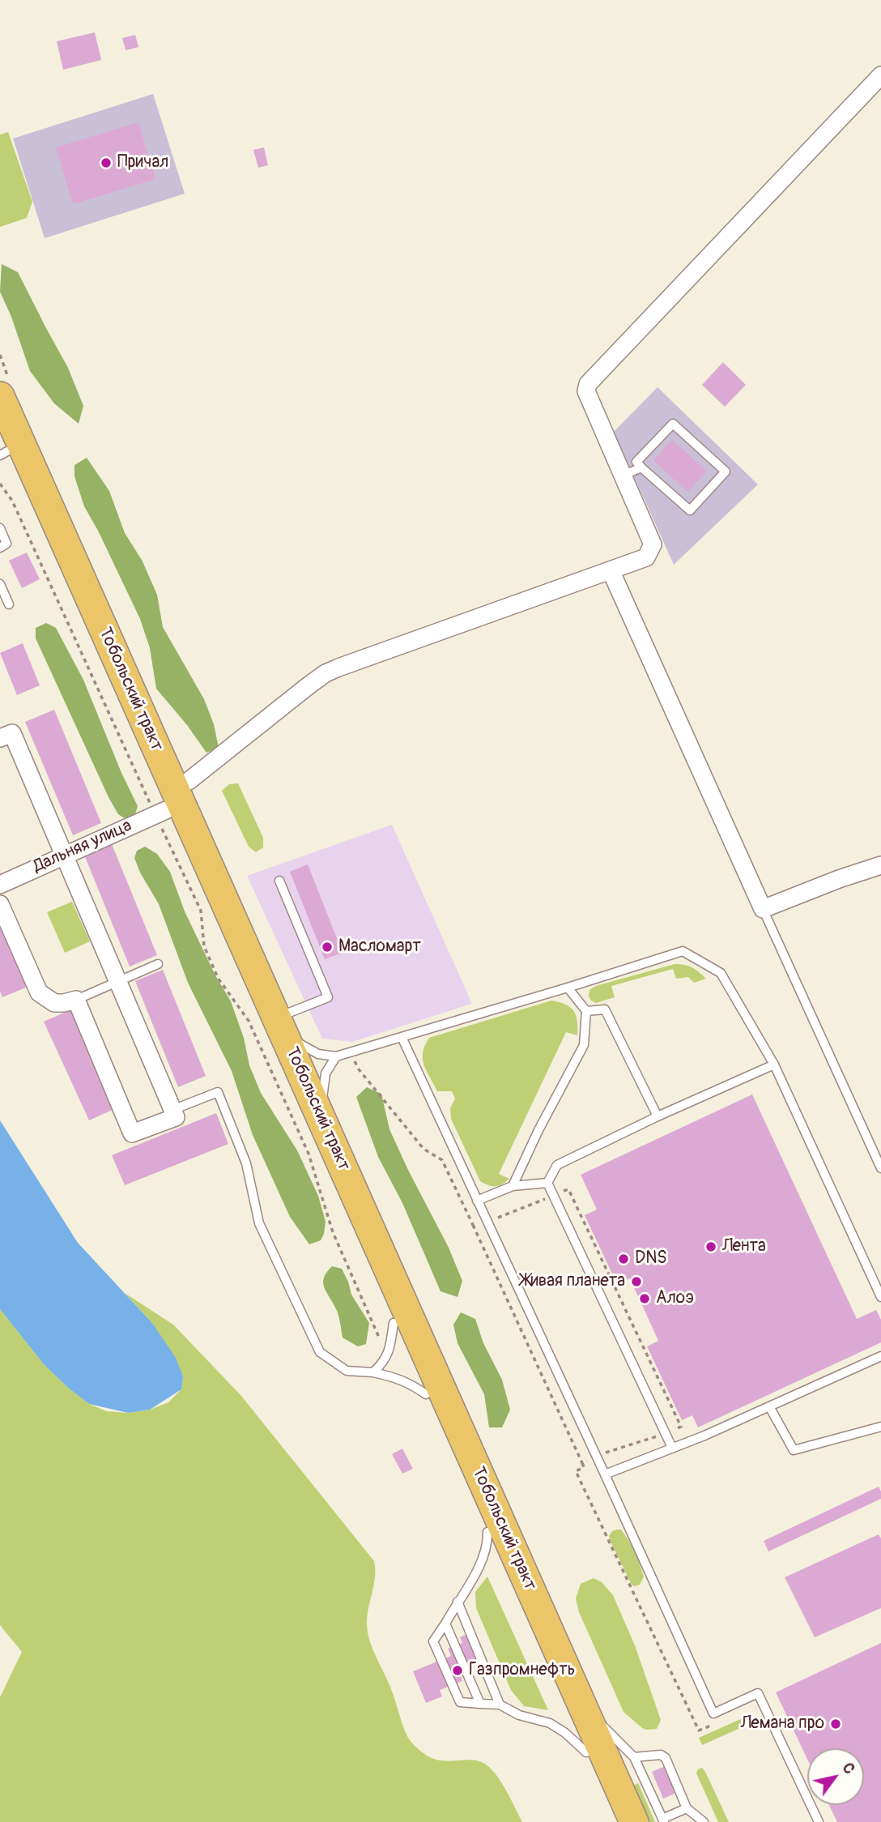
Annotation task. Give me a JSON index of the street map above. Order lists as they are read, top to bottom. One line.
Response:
{"streets":{"main road":["Тобольский тракт"],"street":["Дальняя улица"]},"crossings":[["Тобольский тракт","Дальняя улица"]],"places":["Причал","Масломарт","Лента","DNS","Живая планета","Алоэ","Газпромнефть","Лемана про"],"north":"top right"}
